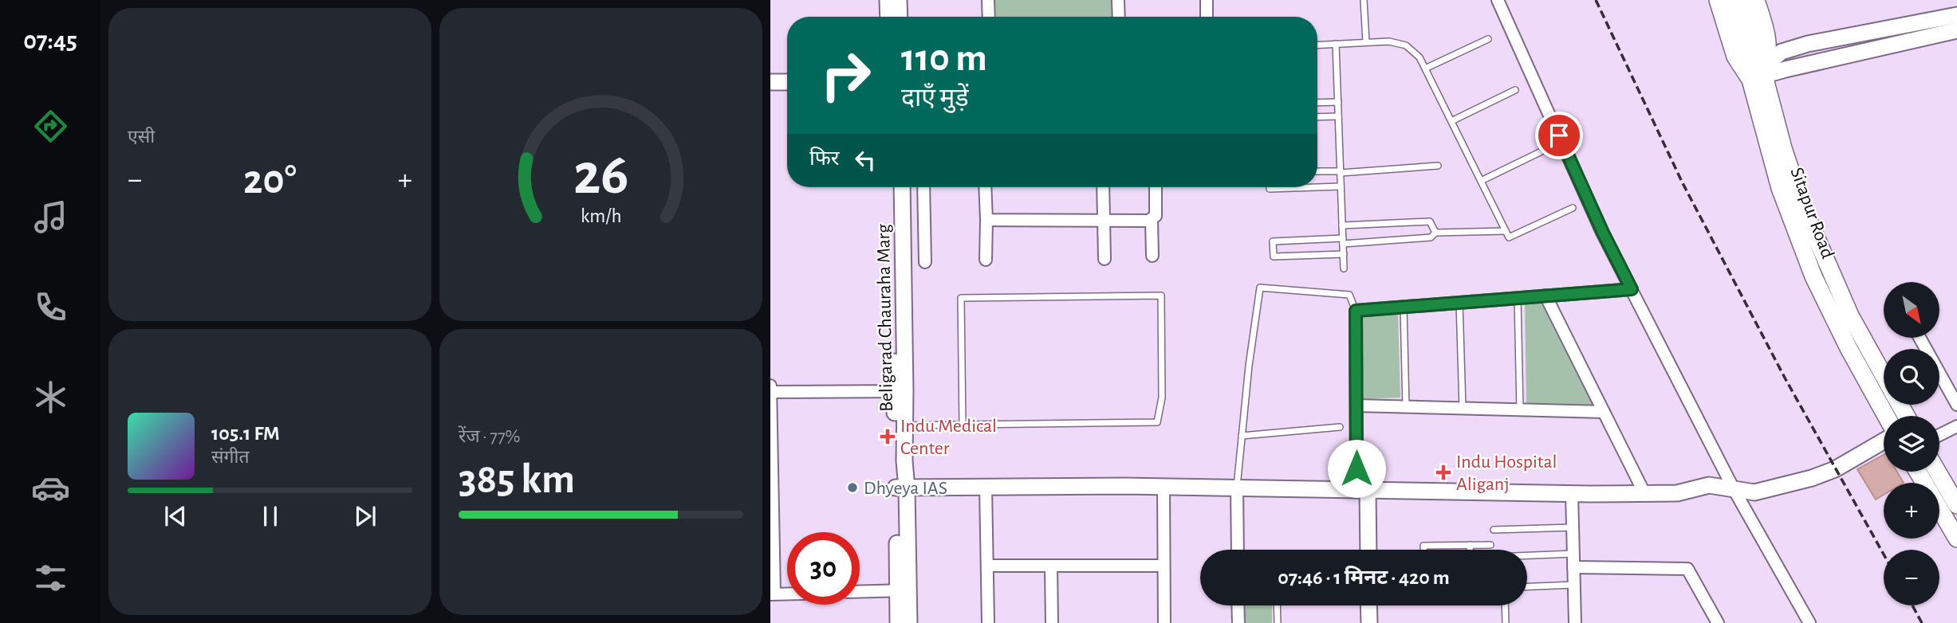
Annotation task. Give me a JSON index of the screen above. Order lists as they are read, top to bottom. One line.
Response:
{"streets":{"main road":["Sitapur Road"],"street":["Beligarad Chauraha Marg"]},"places":{"health":["Indu Medical Center","Indu Hospital Aliganj"],"other":["Dhyeya IAS"]},"north":"bottom right","page":{"tabs":"07:45","tile":["एसी",["रेंज · 77%","385 km"]],"turn":["110 m","दाएँ मुड़ें"],"then":"फिर","heat":["−","20°","+"],"map_buttons":["+","−"],"song":["105.1 FM","संगीत"],"limit":"30","trip":"07:46 · 1 मिनट · 420 m","gauge":["26","km/h"]}}
